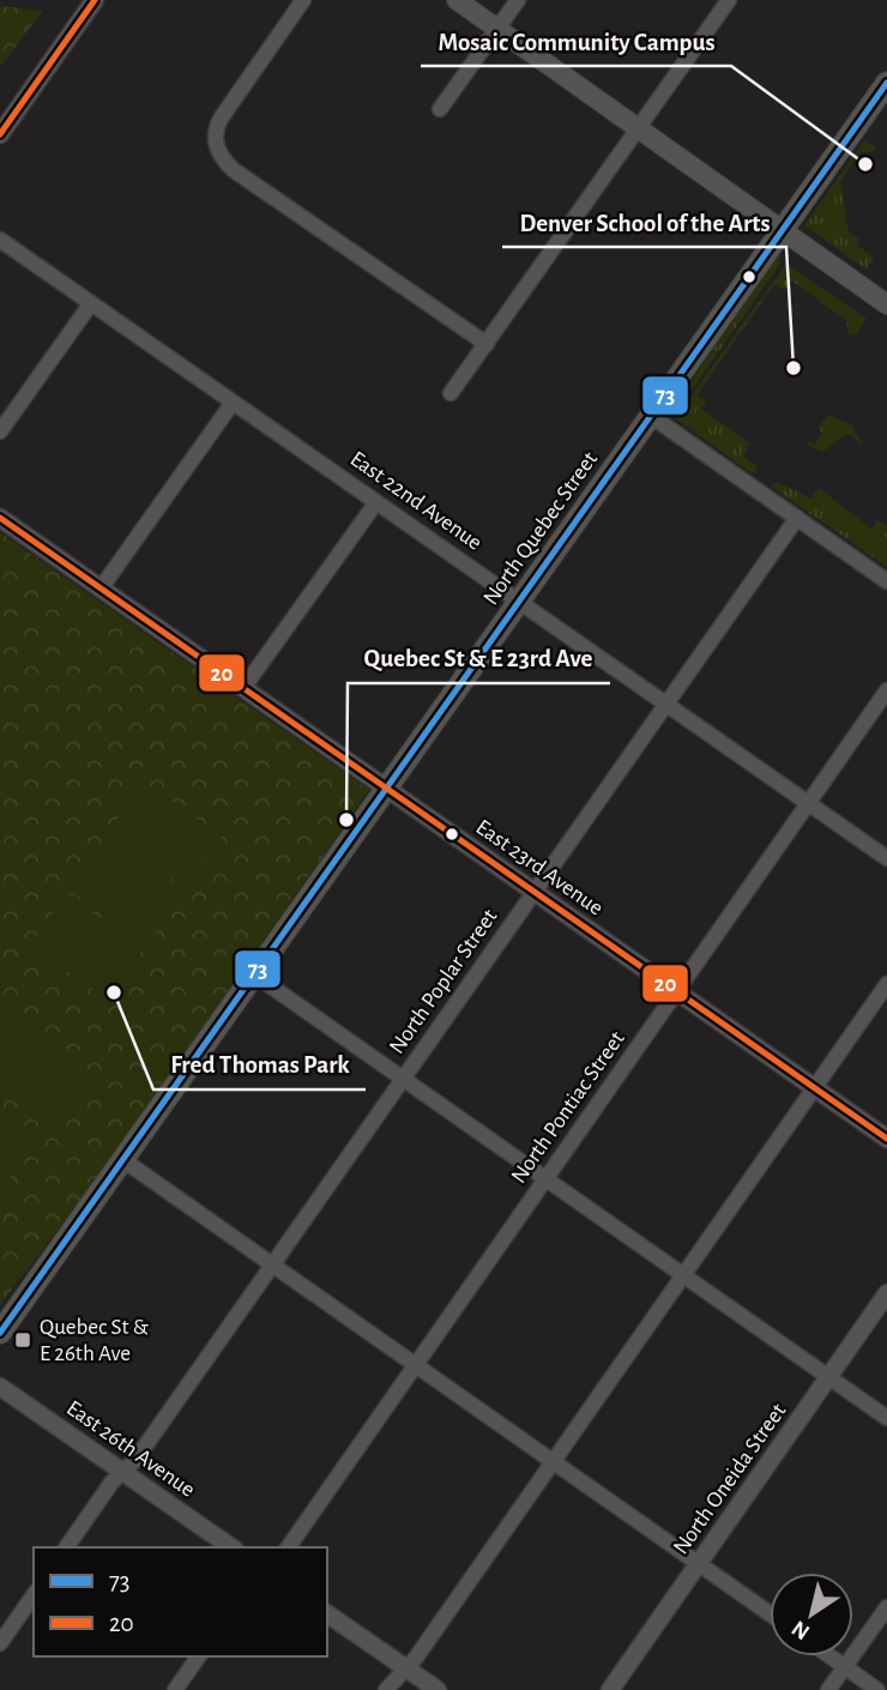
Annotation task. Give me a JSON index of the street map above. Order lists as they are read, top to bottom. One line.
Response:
{"streets":{"main road":["North Quebec Street"],"street":["East 22nd Avenue","East 23rd Avenue","North Poplar Street","North Pontiac Street","East 26th Avenue","North Oneida Street"]},"crossings":[["East 22nd Avenue","North Quebec Street"],["East 22nd Avenue","North Poplar Street"],["East 22nd Avenue","North Pontiac Street"],["North Quebec Street","East 23rd Avenue"],["East 23rd Avenue","North Poplar Street"],["East 23rd Avenue","North Pontiac Street"],["North Poplar Street","East 26th Avenue"]],"places":{"other":["Mosaic Community Campus","Denver School of the Arts","Quebec St & E 23rd Ave","Fred Thomas Park"],"transit":["Quebec St & E 26th Ave"]},"lines":["transit line 20","transit line 73"],"legend":["73","20"],"north":"bottom left"}
